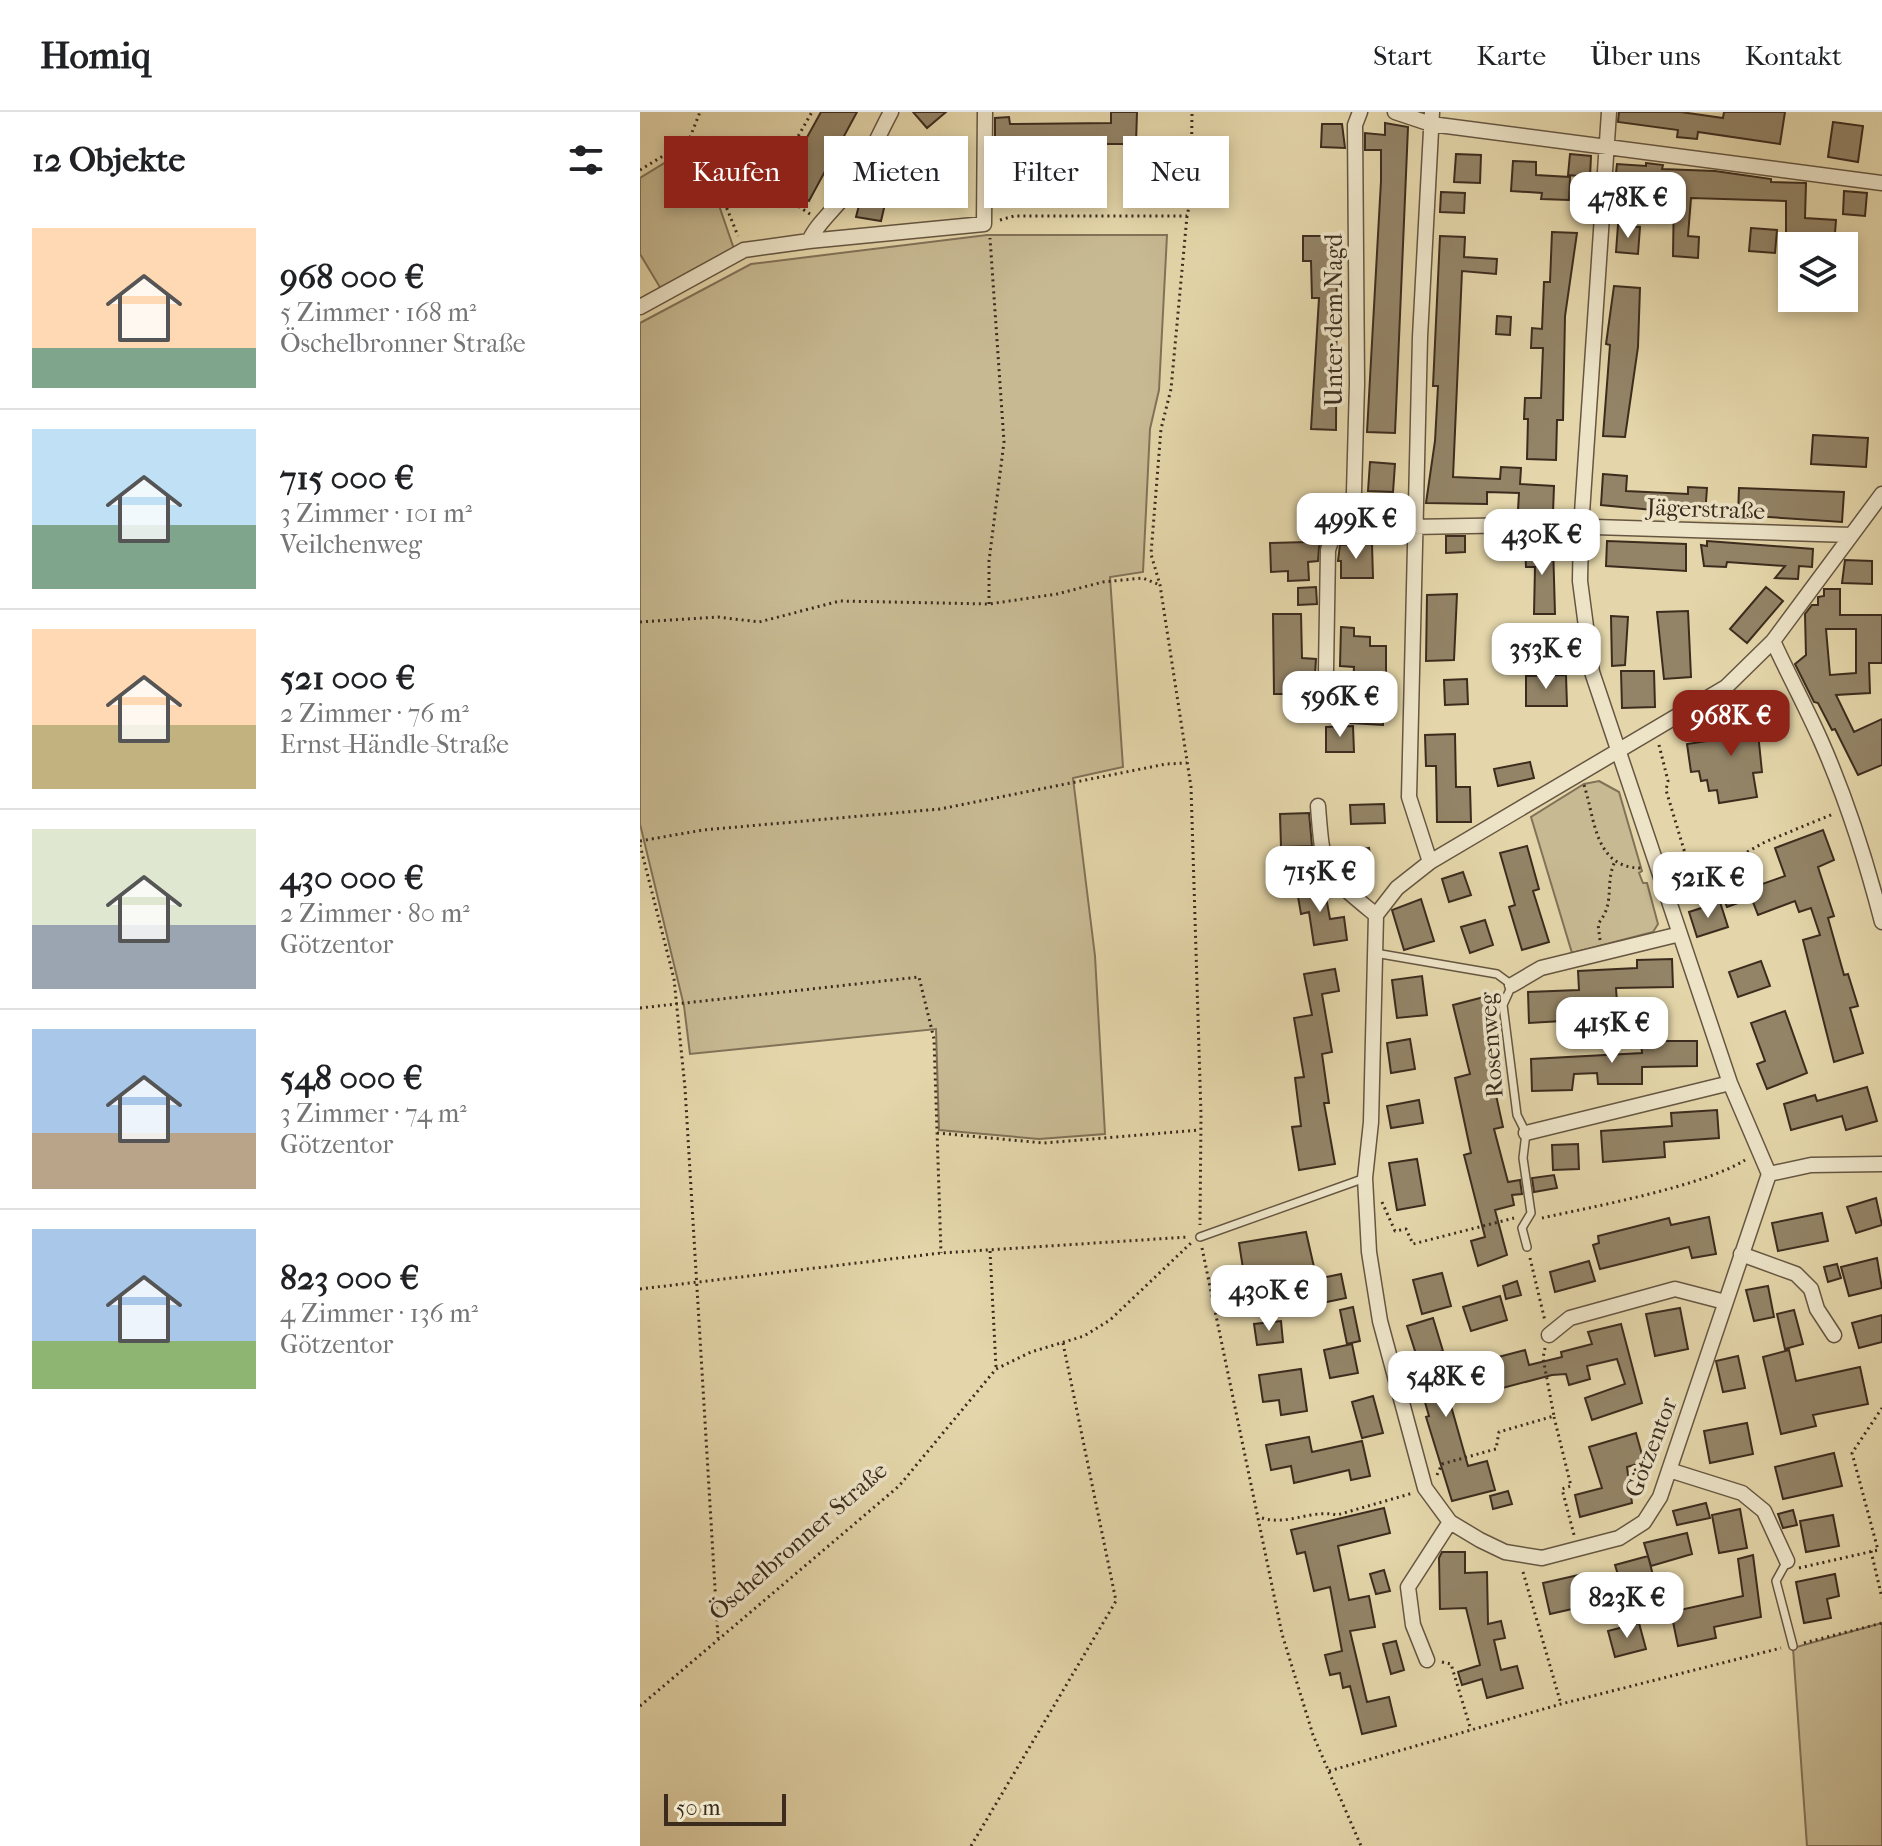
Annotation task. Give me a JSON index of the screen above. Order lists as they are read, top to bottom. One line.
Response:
{"streets":{"street":["Unter dem Nagd","Jägerstraße","Götzentor"],"lane":["Rosenweg"],"path":["Öschelbronner Straße"]},"scale_bar":"50 m","page":{"header":"Homiq","nav":["Start","Karte","Über uns","Kontakt"],"heading":"12 Objekte","chip":["Kaufen","Mieten","Filter","Neu"],"price":["478K €","499K €","430K €","353K €","596K €","968K €","715K €","521K €","415K €","430K €","548K €","823K €"],"list":[{"name":"968 000 €","note":"5 Zimmer · 168 m² · Öschelbronner Straße"},{"name":"715 000 €","note":"3 Zimmer · 101 m² · Veilchenweg"},{"name":"521 000 €","note":"2 Zimmer · 76 m² · Ernst-Händle-Straße"},{"name":"430 000 €","note":"2 Zimmer · 80 m² · Götzentor"},{"name":"548 000 €","note":"3 Zimmer · 74 m² · Götzentor"},{"name":"823 000 €","note":"4 Zimmer · 136 m² · Götzentor"}],"scale":"50 m"}}
